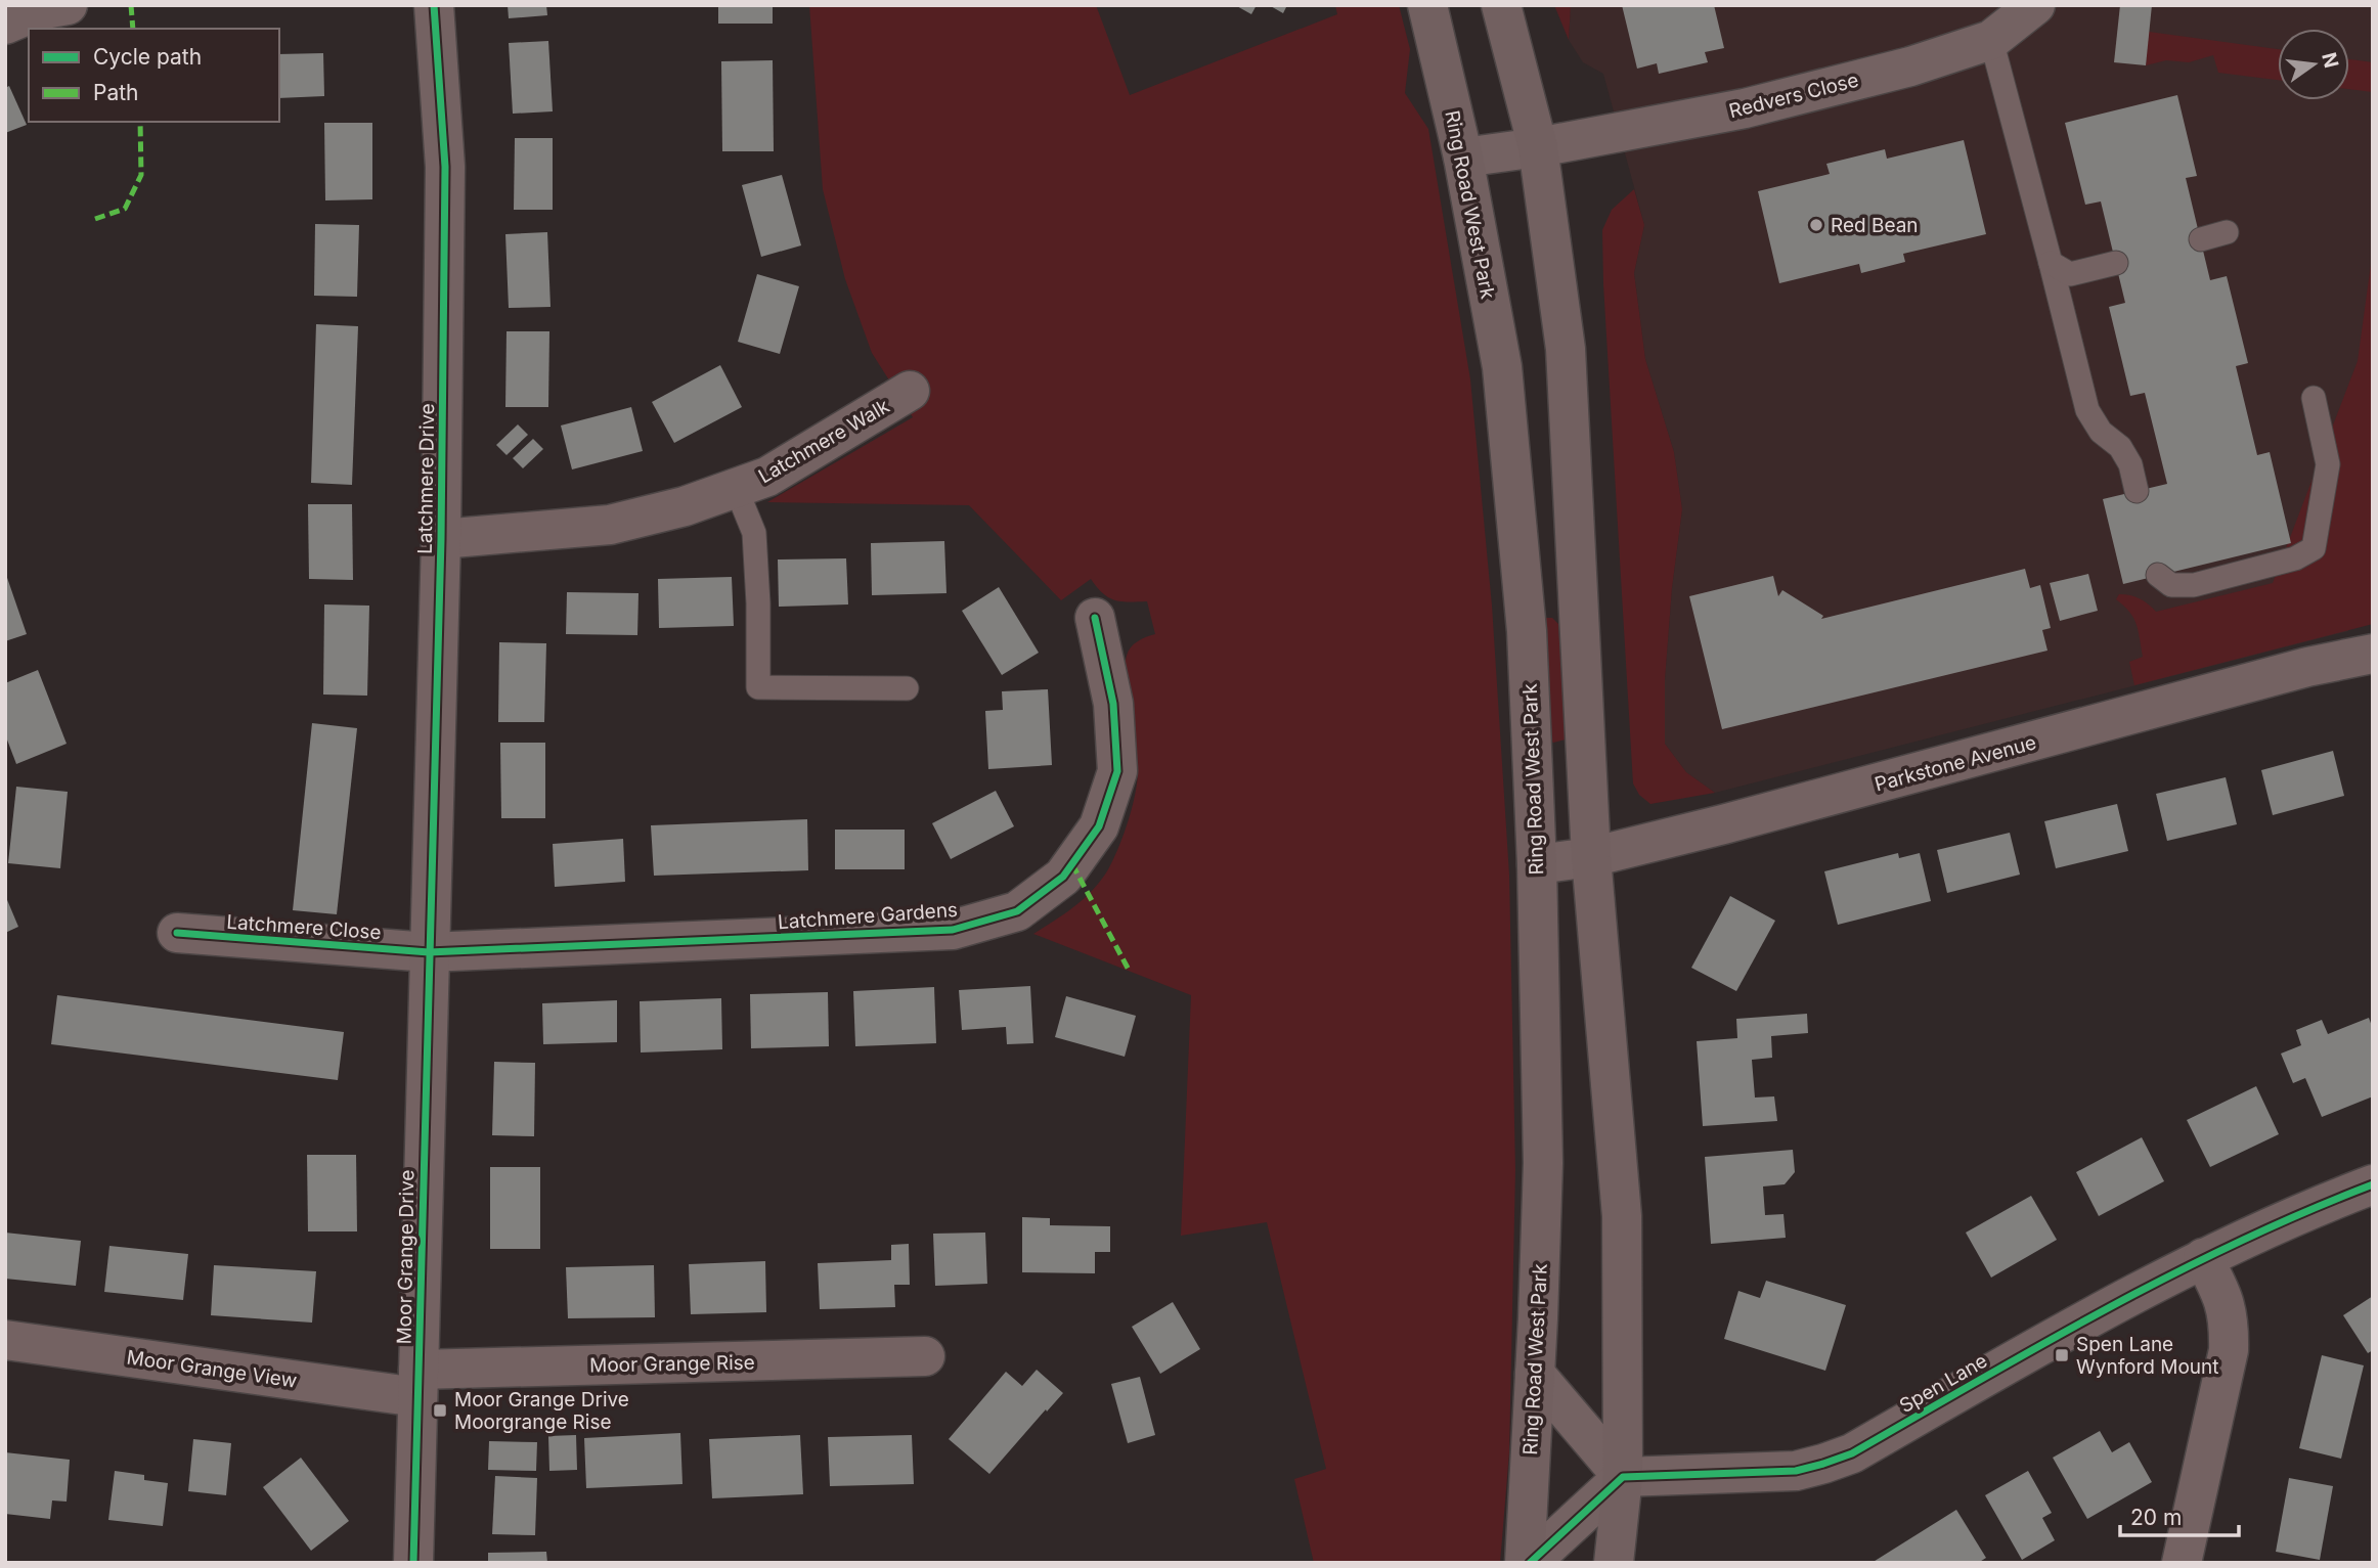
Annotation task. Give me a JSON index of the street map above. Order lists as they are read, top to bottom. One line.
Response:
{"streets":{"highway":["Ring Road West Park"],"street":["Redvers Close","Latchmere Walk","Latchmere Drive","Parkstone Avenue","Latchmere Gardens","Latchmere Close","Moor Grange Drive","Moor Grange Rise","Moor Grange View","Spen Lane"]},"crossings":[["Redvers Close","Ring Road West Park"],["Ring Road West Park","Parkstone Avenue"],["Latchmere Walk","Latchmere Drive"],["Latchmere Drive","Latchmere Gardens"],["Latchmere Drive","Latchmere Close"],["Latchmere Drive","Moor Grange Drive"],["Latchmere Gardens","Latchmere Close"],["Latchmere Gardens","Moor Grange Drive"],["Latchmere Close","Moor Grange Drive"],["Moor Grange Drive","Moor Grange Rise"],["Moor Grange Drive","Moor Grange View"],["Moor Grange Rise","Moor Grange View"]],"places":{"other":["Red Bean"],"transit":["Spen Lane Wynford Mount","Moor Grange Drive Moorgrange Rise"]},"legend":["Cycle path","Path"],"scale_bar":"20 m","north":"right"}
